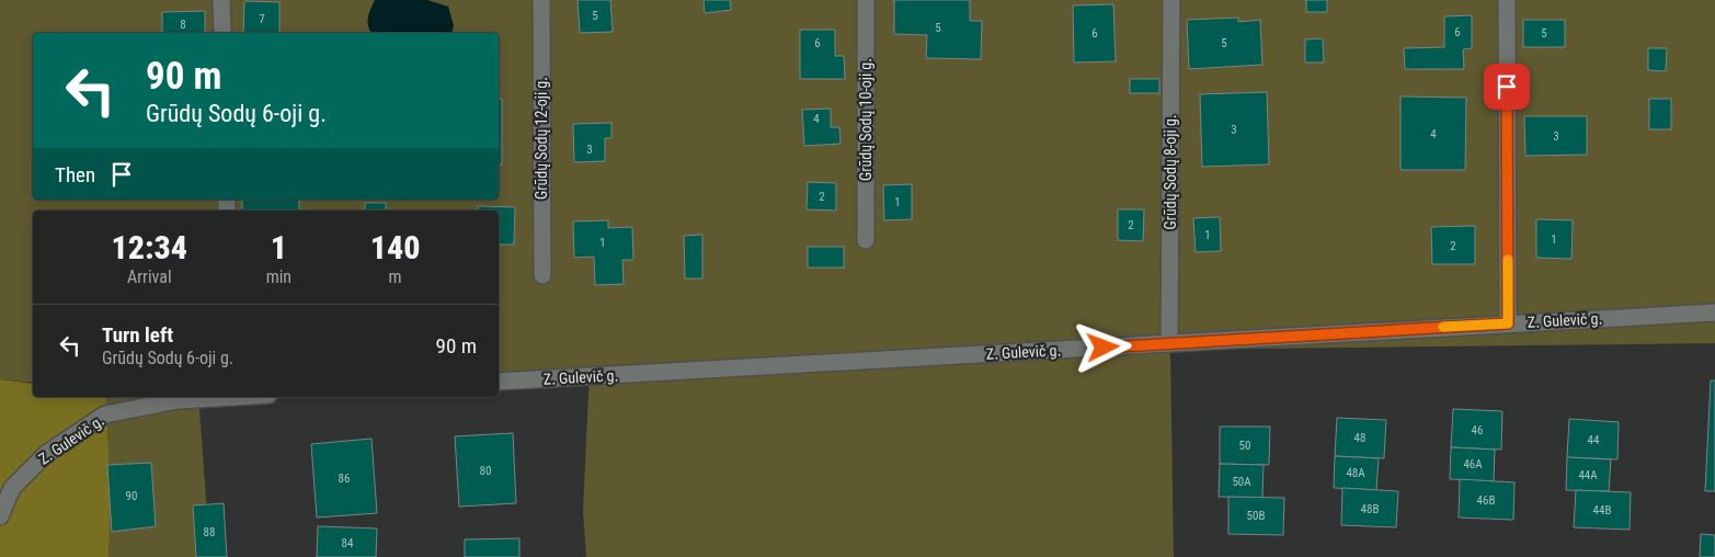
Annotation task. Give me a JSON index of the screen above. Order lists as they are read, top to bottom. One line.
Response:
{"streets":{"street":["Grūdų Sodų 10-oji g.","Grūdų Sodų 12-oji g.","Grūdų Sodų 8-oji g.","Z. Gulevič g."]},"crossings":[["Grūdų Sodų 8-oji g.","Z. Gulevič g."]],"house_numbers":["5","7","8","5","6","6","5","6","5","4","3","4","3","3","2","1","2","1","1","1","2","46","48","44","50","46A","80","48A","44A","86","50A","90","46B","48B","44B","50B","88","84"],"page":{"turn":["90 m","Grūdų Sodų 6-oji g."],"then":"Then","eta":["12:34","Arrival","1","min","140","m"],"list":[{"name":"Turn left","note":"Grūdų Sodų 6-oji g.","value":"90 m"}]}}
